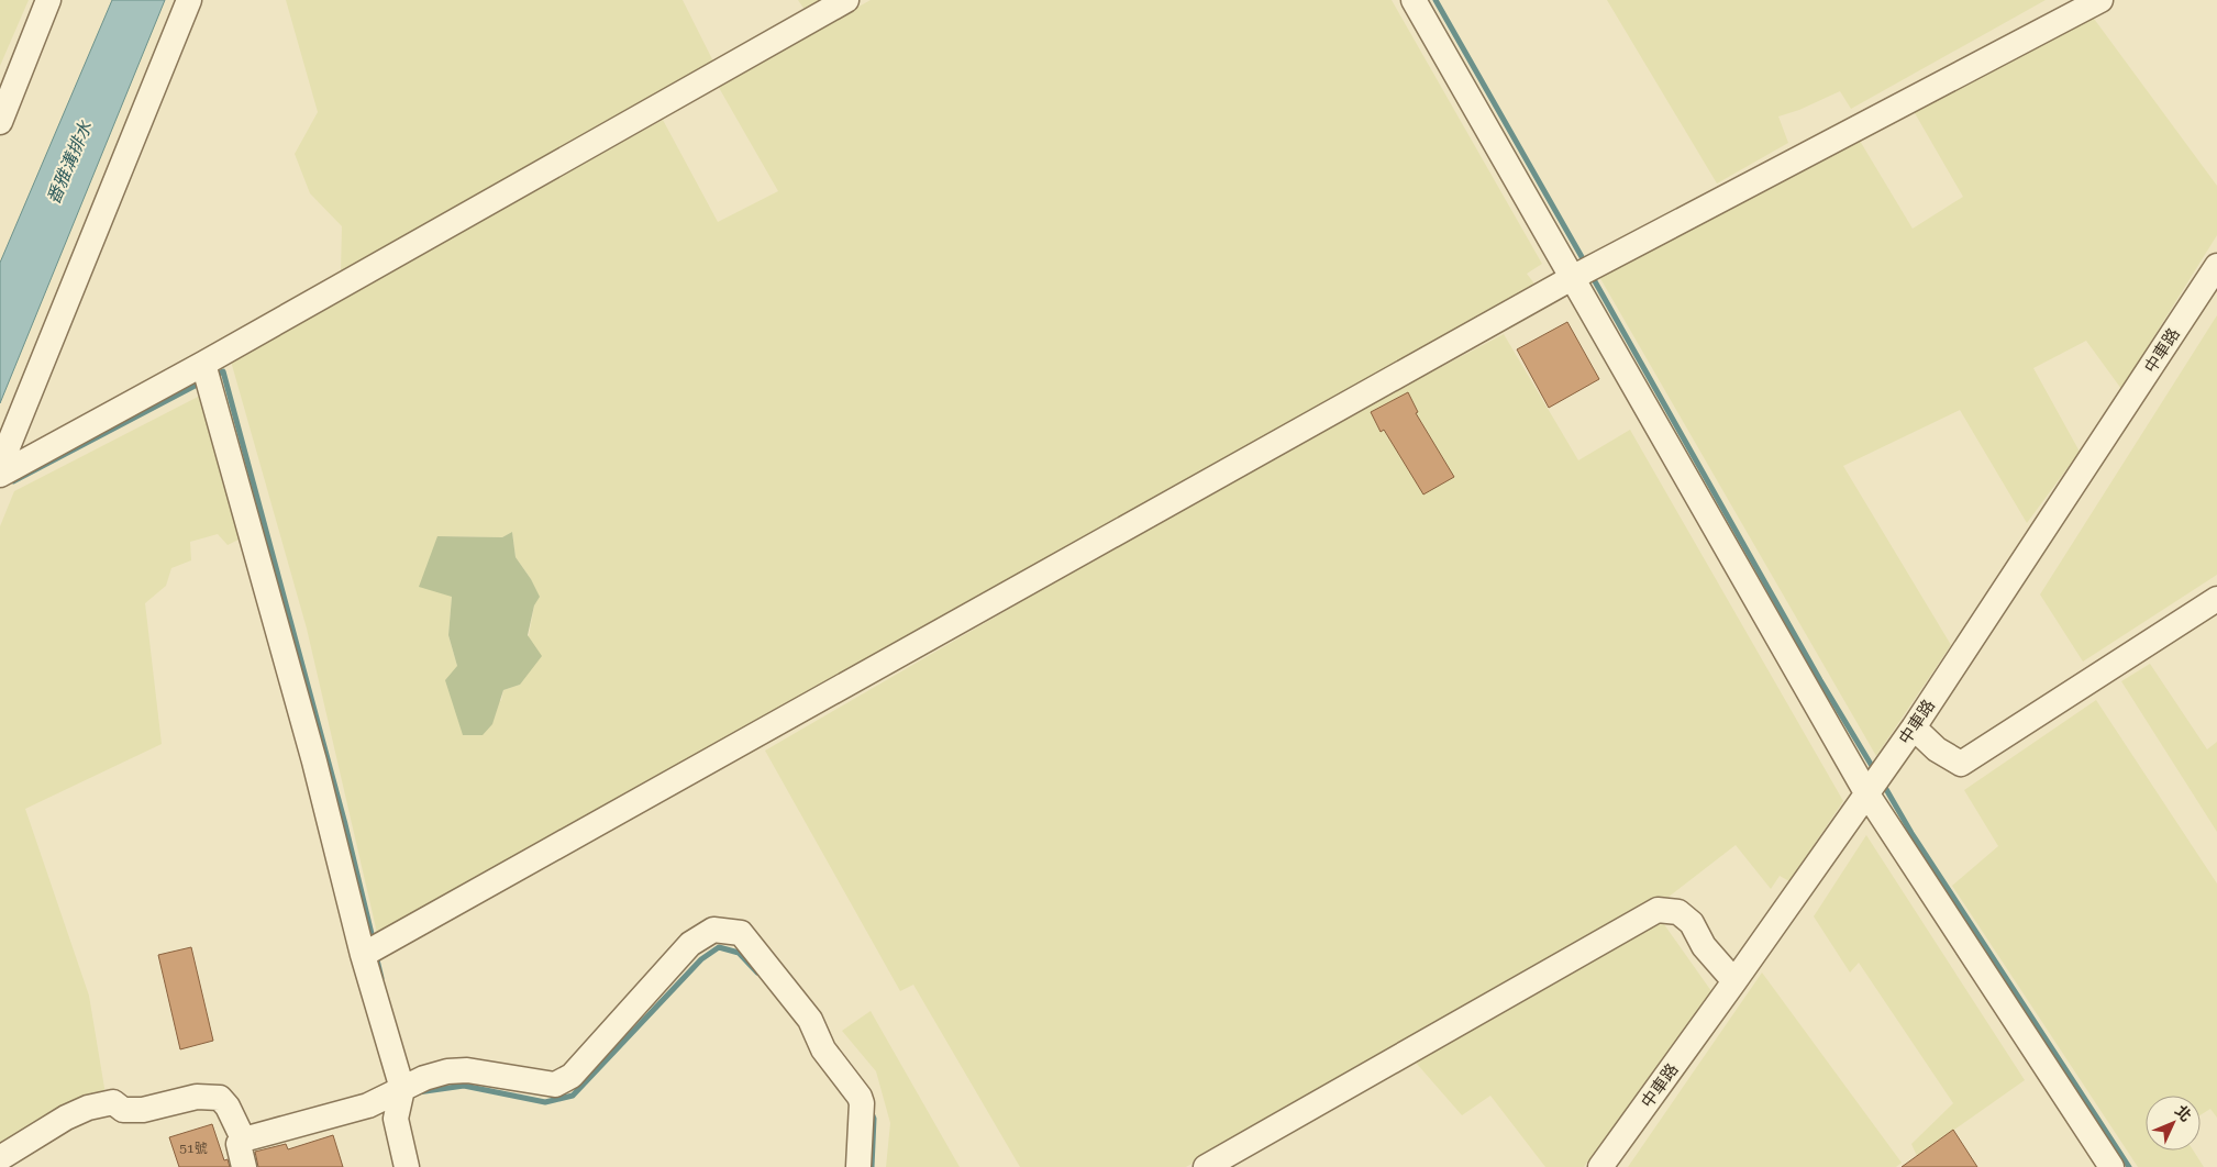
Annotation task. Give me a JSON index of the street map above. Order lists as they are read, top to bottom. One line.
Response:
{"streets":{"street":["中車路"]},"water":["番雅溝排水"],"house_numbers":["51號"],"north":"top right"}
